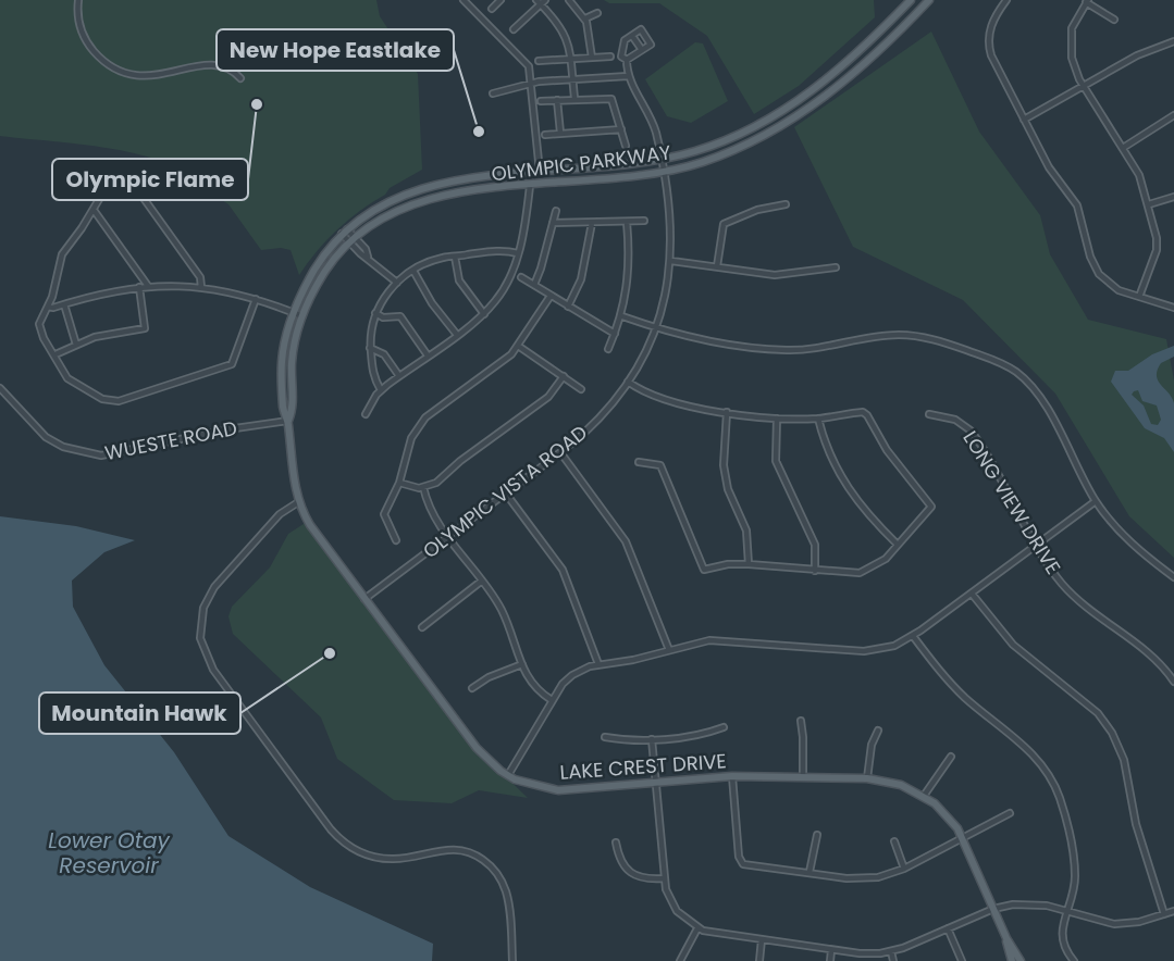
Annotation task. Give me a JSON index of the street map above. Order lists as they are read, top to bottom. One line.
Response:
{"streets":{"main road":["OLYMPIC PARKWAY","LAKE CREST DRIVE"],"street":["WUESTE ROAD","OLYMPIC VISTA ROAD","LONG VIEW DRIVE"]},"crossings":[["OLYMPIC PARKWAY","OLYMPIC VISTA ROAD"],["OLYMPIC PARKWAY","LAKE CREST DRIVE"],["WUESTE ROAD","LAKE CREST DRIVE"],["OLYMPIC VISTA ROAD","LAKE CREST DRIVE"]],"water":["Lower Otay Reservoir"],"places":["Olympic Flame","New Hope Eastlake","Mountain Hawk"]}
